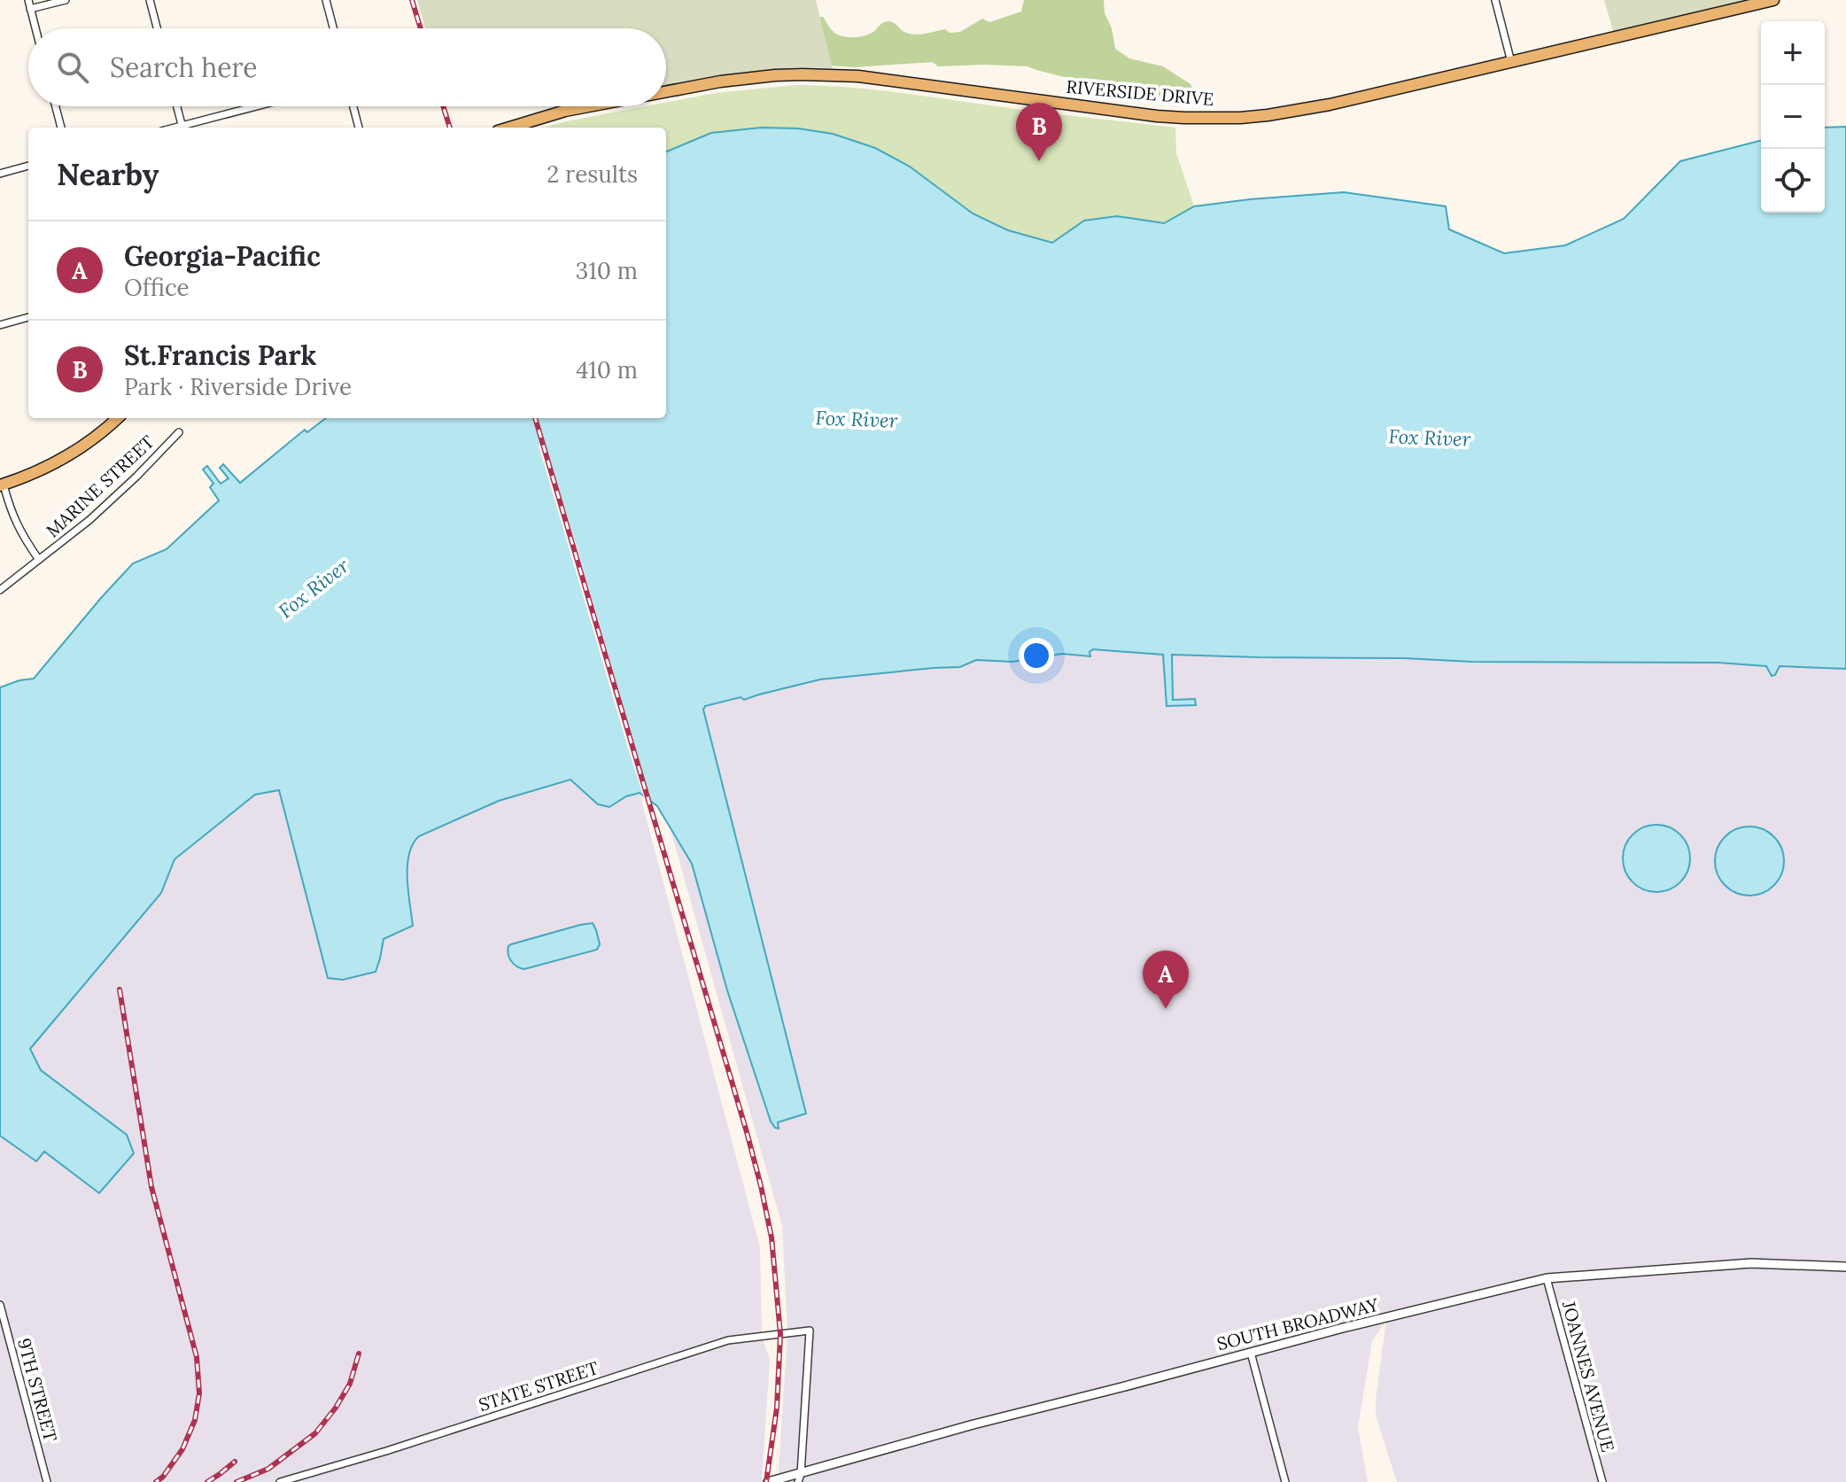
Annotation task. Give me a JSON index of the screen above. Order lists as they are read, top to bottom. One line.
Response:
{"streets":{"main road":["RIVERSIDE DRIVE"],"street":["MARINE STREET","SOUTH BROADWAY","JOANNES AVENUE","STATE STREET","9TH STREET"]},"crossings":[["SOUTH BROADWAY","JOANNES AVENUE"],["SOUTH BROADWAY","STATE STREET"]],"water":["Fox River"],"page":{"map_buttons":["+","−"],"search":"Search here","pins":["B","A"],"heading":["Nearby","2 results"],"list":[{"mark":"A","name":"Georgia-Pacific","note":"Office","value":"310 m"},{"mark":"B","name":"St.Francis Park","note":"Park · Riverside Drive","value":"410 m"}]}}
